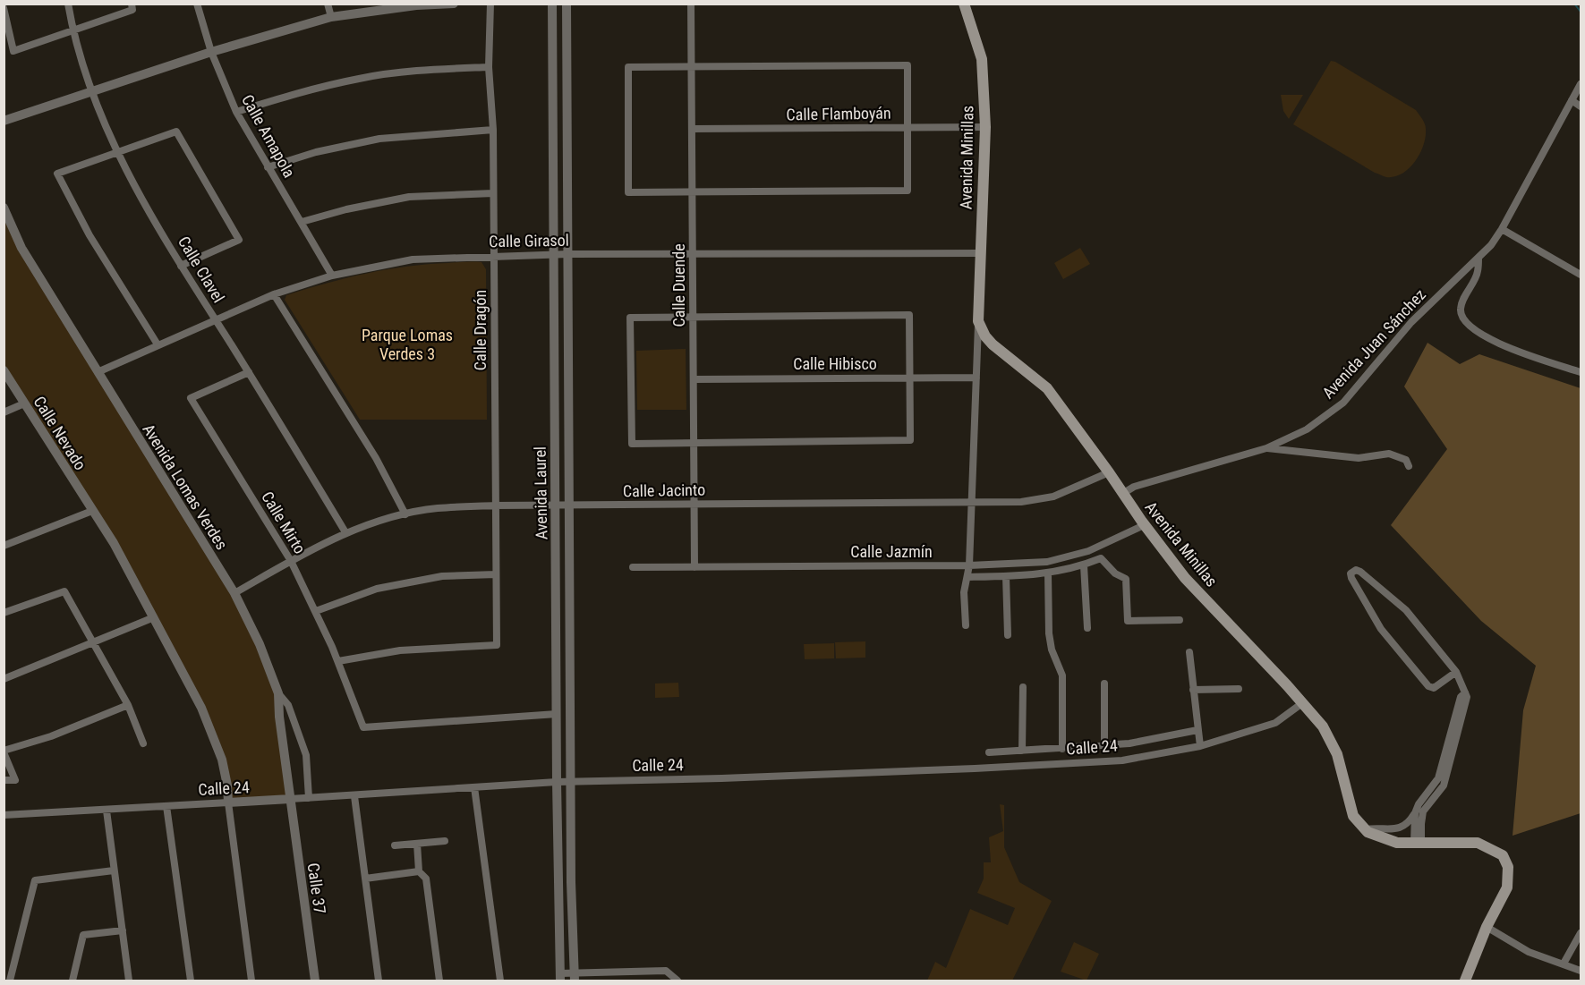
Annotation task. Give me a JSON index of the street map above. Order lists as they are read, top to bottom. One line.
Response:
{"streets":{"main road":["Avenida Minillas"],"street":["Calle Flamboyán","Calle Amapola","Calle Girasol","Calle Clavel","Calle Duende","Calle Dragón","Avenida Juan Sánchez","Calle Hibisco","Calle Nevado","Avenida Lomas Verdes","Calle Jacinto","Avenida Laurel","Calle Mirto","Calle Jazmín","Calle 24","Calle 37"]},"crossings":[["Calle Flamboyán","Avenida Minillas"],["Calle Flamboyán","Calle Duende"],["Calle Amapola","Calle Girasol"],["Avenida Minillas","Calle Girasol"],["Avenida Minillas","Avenida Juan Sánchez"],["Avenida Minillas","Calle Jacinto"],["Avenida Minillas","Calle Jazmín"],["Avenida Minillas","Calle 24"],["Calle Girasol","Calle Clavel"],["Calle Girasol","Calle Duende"],["Calle Girasol","Calle Dragón"],["Calle Girasol","Avenida Lomas Verdes"],["Calle Girasol","Avenida Laurel"],["Calle Clavel","Calle Jacinto"],["Calle Clavel","Calle Mirto"],["Calle Duende","Calle Hibisco"],["Calle Duende","Calle Jacinto"],["Calle Duende","Calle Jazmín"],["Calle Dragón","Calle Jacinto"],["Calle Dragón","Calle Mirto"],["Calle Nevado","Calle 24"],["Avenida Lomas Verdes","Calle Jacinto"],["Avenida Lomas Verdes","Calle 24"],["Avenida Lomas Verdes","Calle 37"],["Calle Jacinto","Avenida Laurel"],["Calle Jacinto","Calle Mirto"],["Avenida Laurel","Calle Mirto"],["Avenida Laurel","Calle 24"],["Calle 24","Calle 37"]],"parks":["Parque Lomas Verdes 3"]}
